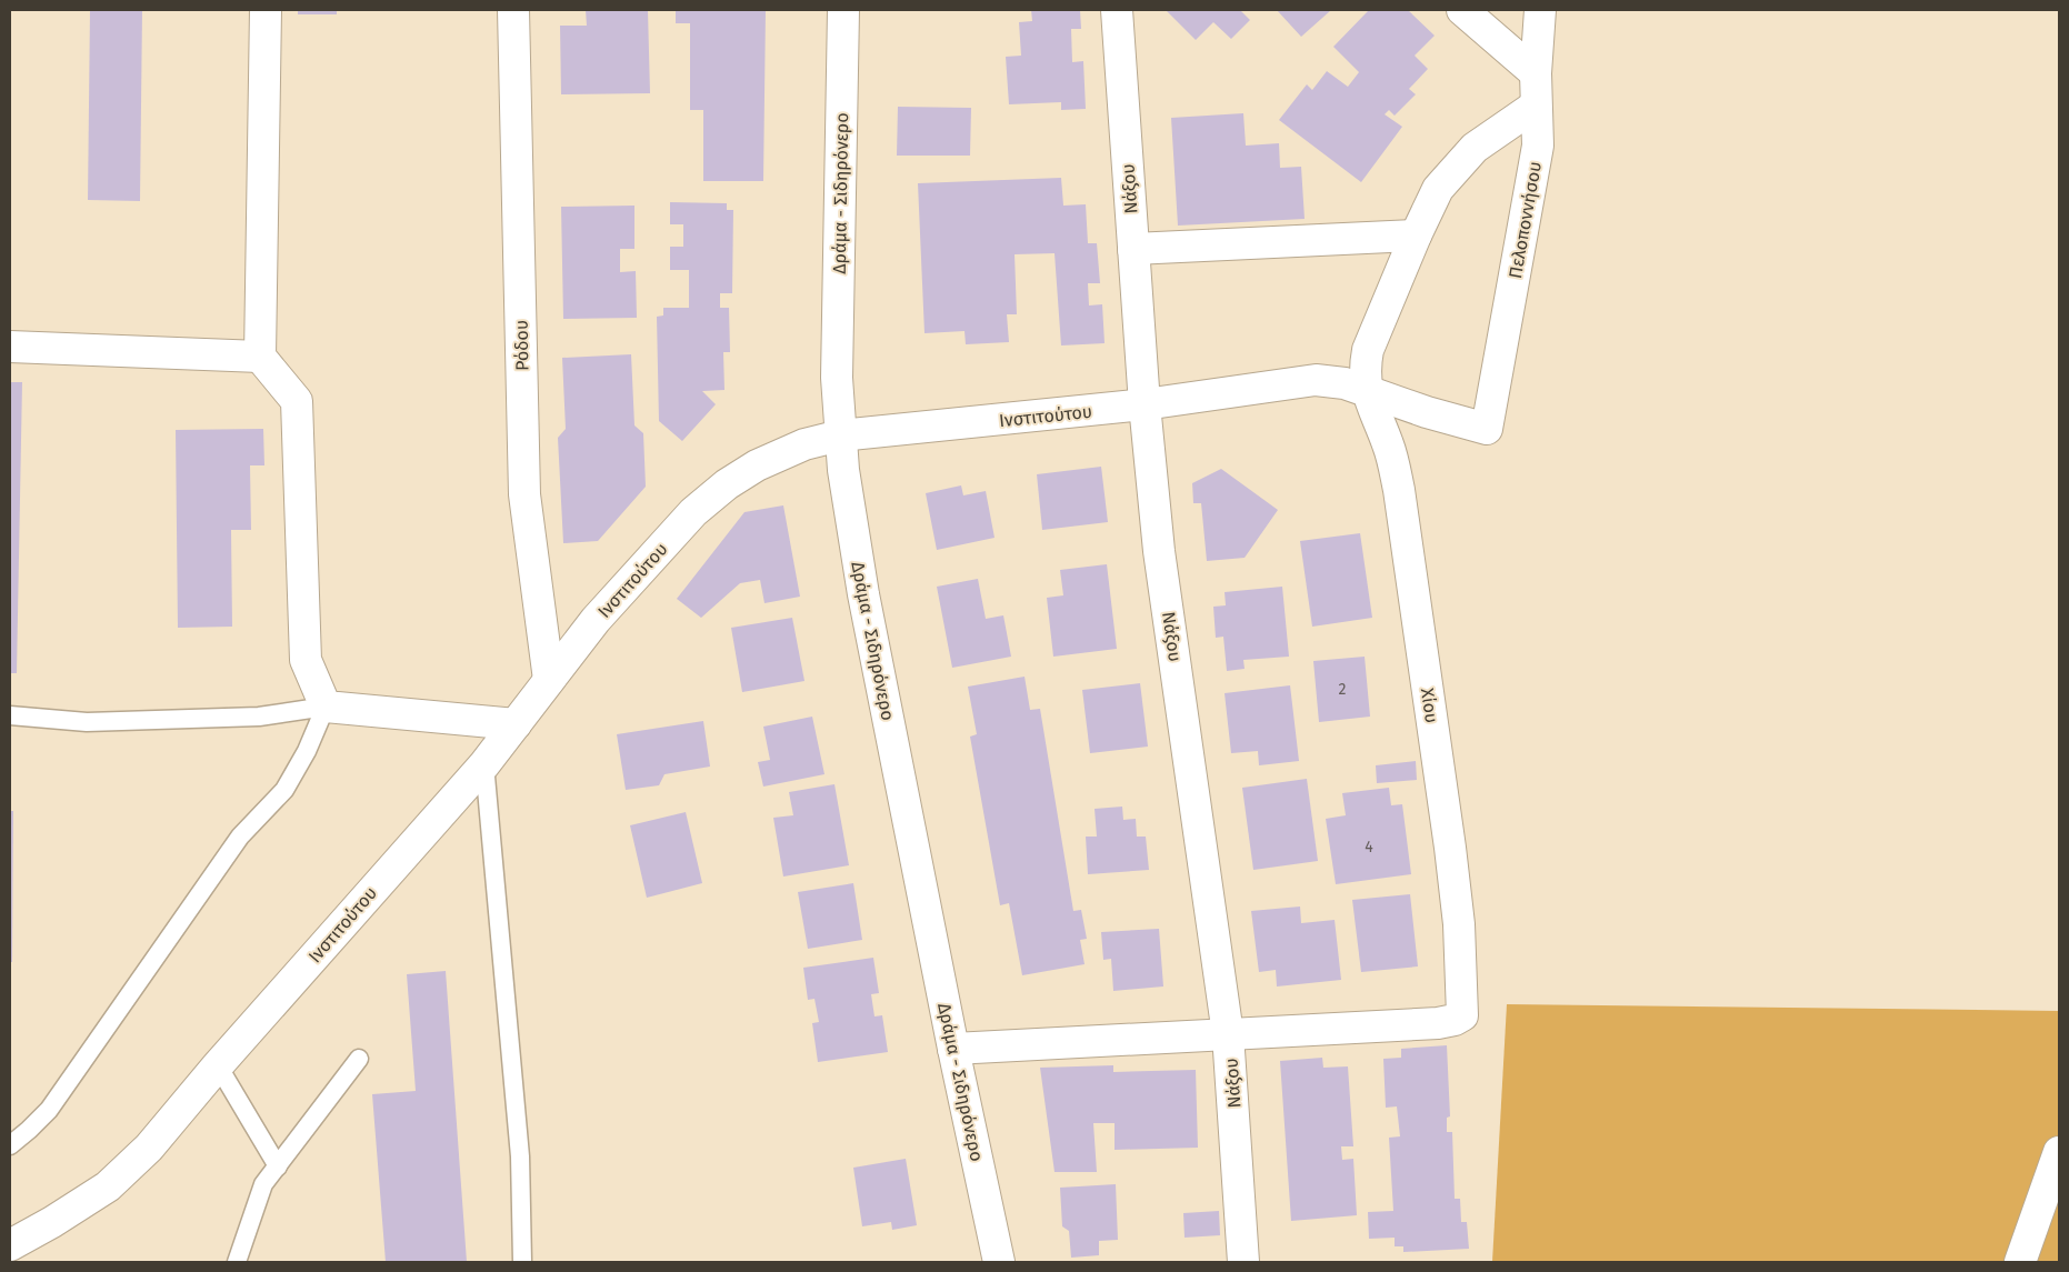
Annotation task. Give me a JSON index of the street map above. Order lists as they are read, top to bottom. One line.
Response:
{"streets":{"street":["Νάξου","Δράμα - Σιδηρόνερο","Πελοποννήσου","Ρόδου","Ινστιτούτου","Χίου"]},"crossings":[["Νάξου","Ινστιτούτου"],["Νάξου","Χίου"],["Δράμα - Σιδηρόνερο","Ινστιτούτου"],["Πελοποννήσου","Ινστιτούτου"],["Ρόδου","Ινστιτούτου"],["Ινστιτούτου","Χίου"]],"house_numbers":["2","4"]}
